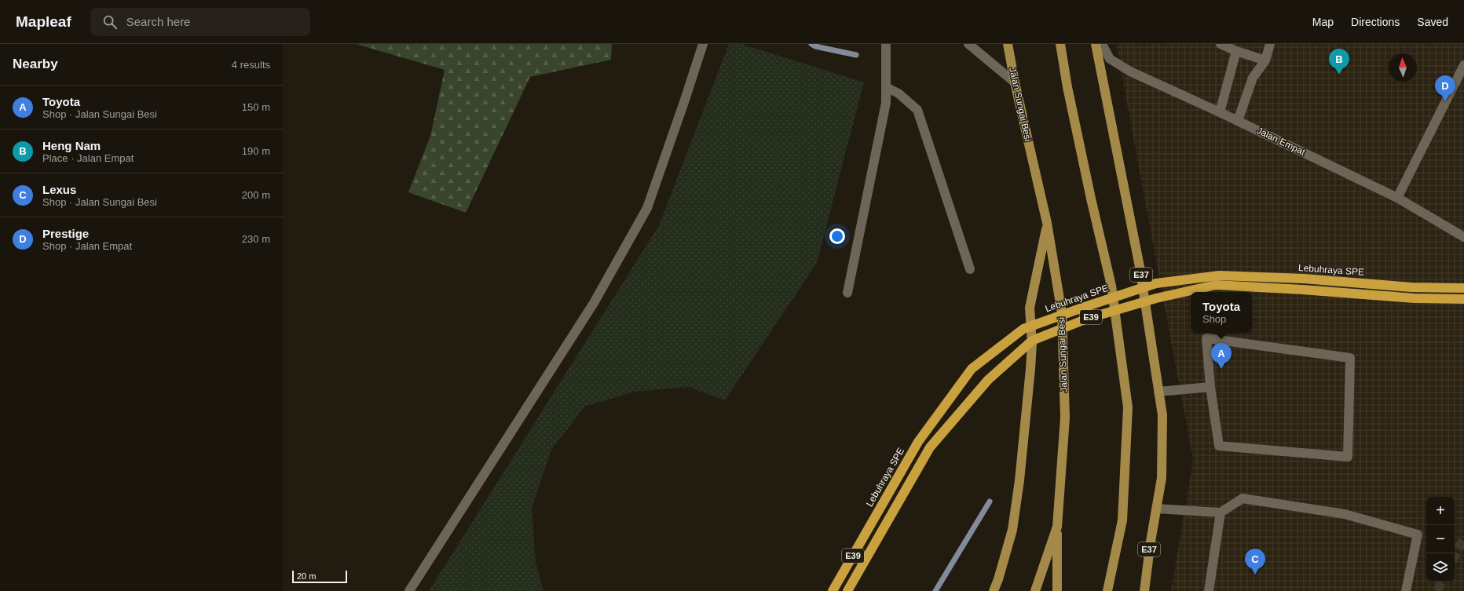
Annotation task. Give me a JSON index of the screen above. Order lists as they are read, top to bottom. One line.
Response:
{"streets":{"highway":["Lebuhraya SPE","E39"],"main road":["Jalan Sungai Besi","E37"],"street":["Jalan Empat"]},"scale_bar":"20 m","north":"top","page":{"header":"Mapleaf","search":"Search here","nav":["Map","Directions","Saved"],"heading":["Nearby","4 results"],"pins":["B","D","A","C"],"list":[{"mark":"A","name":"Toyota","note":"Shop · Jalan Sungai Besi","value":"150 m"},{"mark":"B","name":"Heng Nam","note":"Place · Jalan Empat","value":"190 m"},{"mark":"C","name":"Lexus","note":"Shop · Jalan Sungai Besi","value":"200 m"},{"mark":"D","name":"Prestige","note":"Shop · Jalan Empat","value":"230 m"}],"popup":["Toyota","Shop"],"map_buttons":["+","−"],"scale":"20 m"}}
